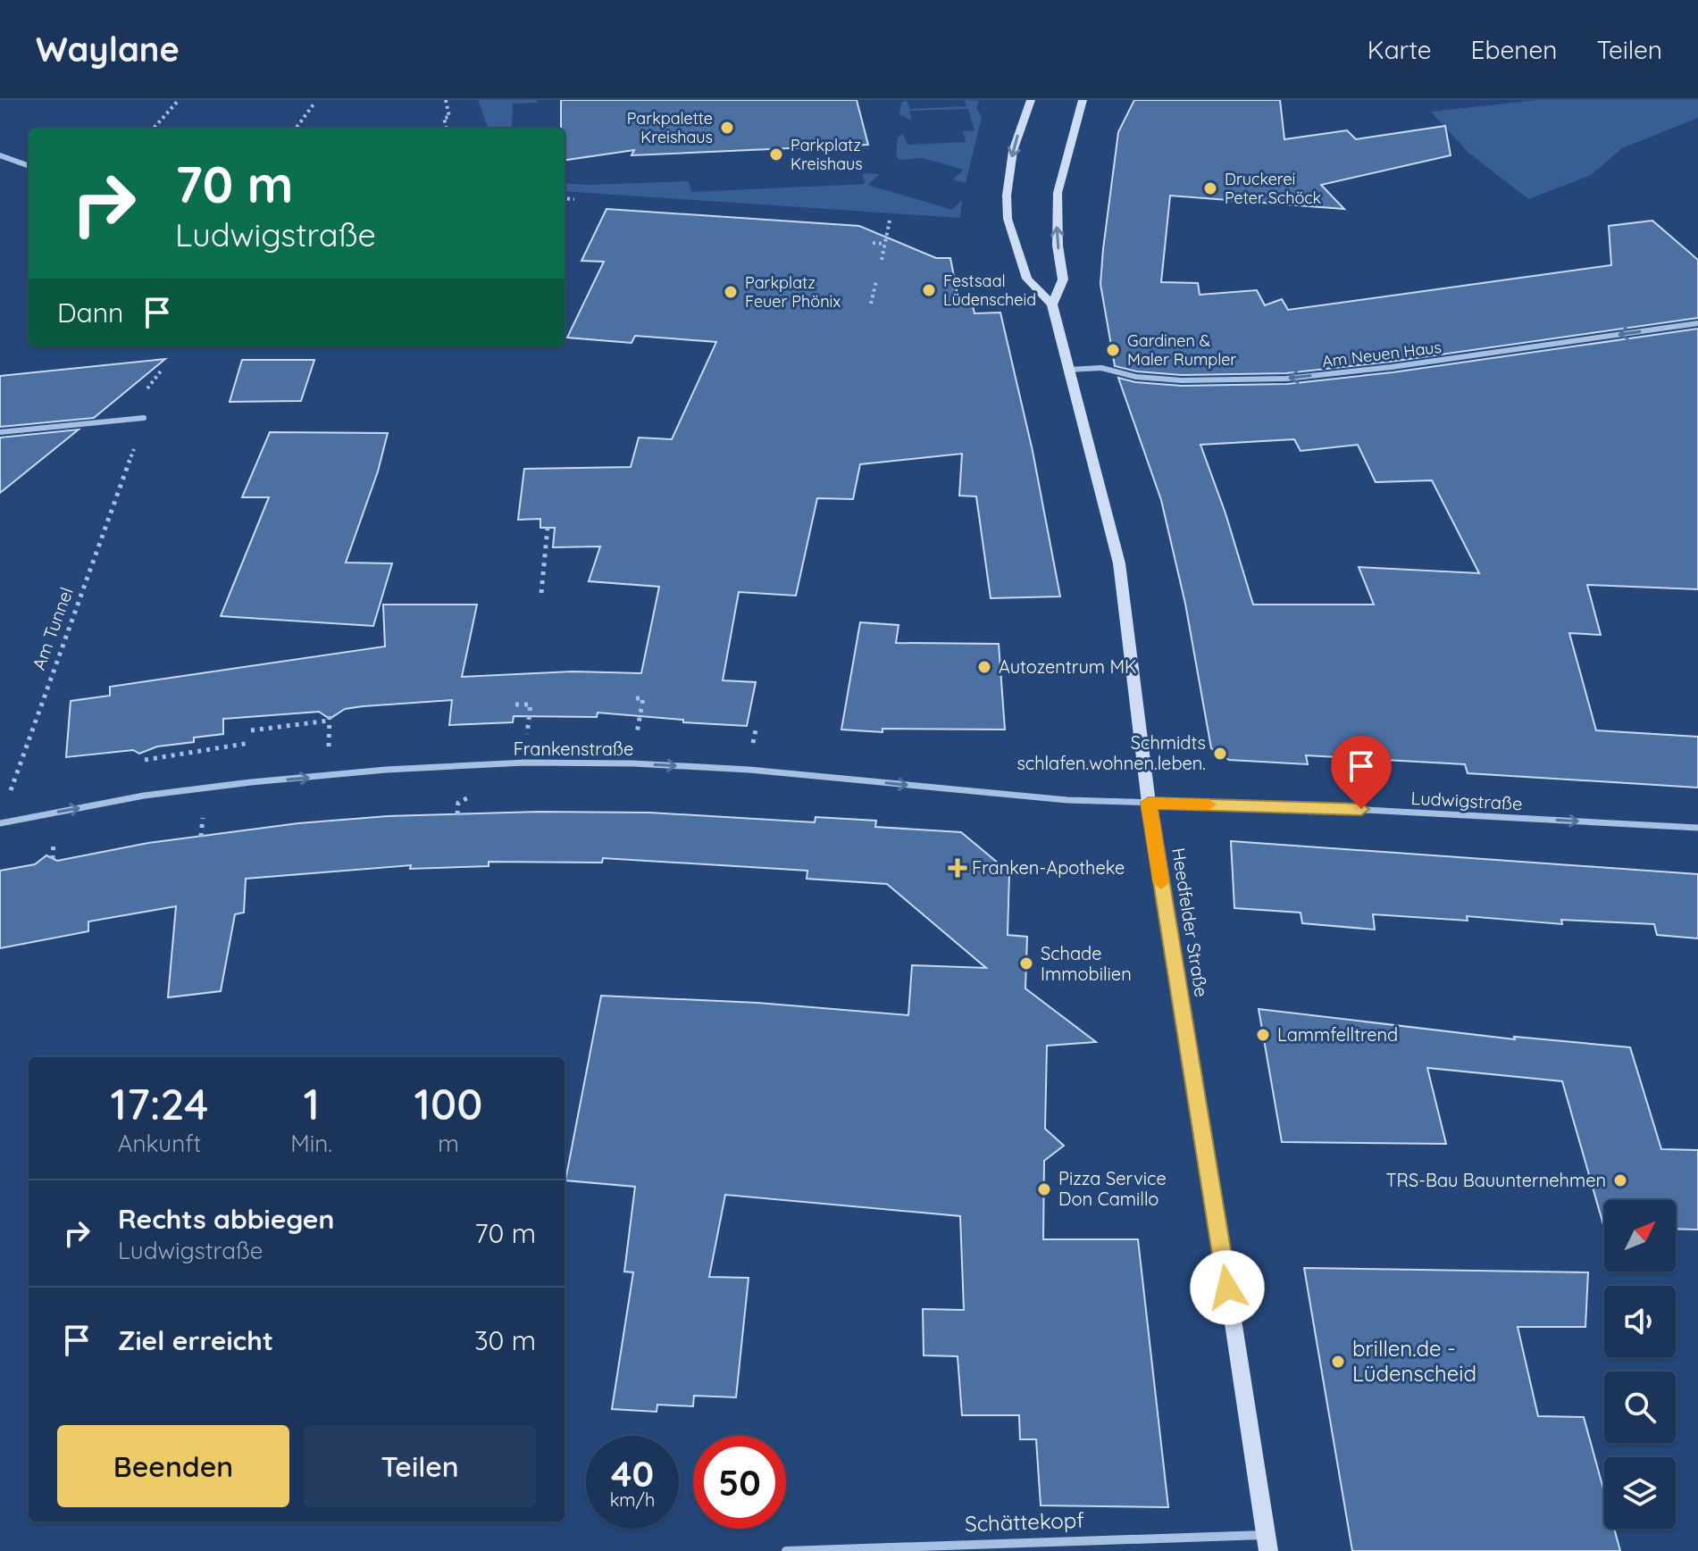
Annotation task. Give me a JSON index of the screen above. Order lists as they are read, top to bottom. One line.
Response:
{"streets":{"main road":["Heedfelder Straße"],"street":["Am Neuen Haus","Frankenstraße","Ludwigstraße","Schättekopf"],"path":["Am Tunnel"]},"crossings":[["Am Neuen Haus","Heedfelder Straße"],["Frankenstraße","Ludwigstraße"],["Frankenstraße","Heedfelder Straße"],["Ludwigstraße","Heedfelder Straße"],["Heedfelder Straße","Schättekopf"]],"one_way":["Am Neuen Haus","Frankenstraße","Ludwigstraße"],"places":{"other":["Parkpalette Kreishaus","Parkplatz Kreishaus","Druckerei Peter Schöck","Festsaal Lüdenscheid","Parkplatz Feuer Phönix","Gardinen & Maler Rumpler","Autozentrum MK","Schmidts schlafen.wohnen.leben.","Schade Immobilien","Lammfelltrend","TRS-Bau Bauunternehmen","Pizza Service Don Camillo","brillen.de - Lüdenscheid"],"health":["Franken-Apotheke"]},"north":"top right","page":{"header":"Waylane","nav":["Karte","Ebenen","Teilen"],"turn":["70 m","Ludwigstraße"],"then":"Dann","eta":["17:24","Ankunft","1","Min.","100","m"],"list":[{"name":"Rechts abbiegen","note":"Ludwigstraße","value":"70 m"},{"name":"Ziel erreicht","value":"30 m"}],"buttons":["Beenden","Teilen"],"speed":"40 km/h","limit":"50"}}
